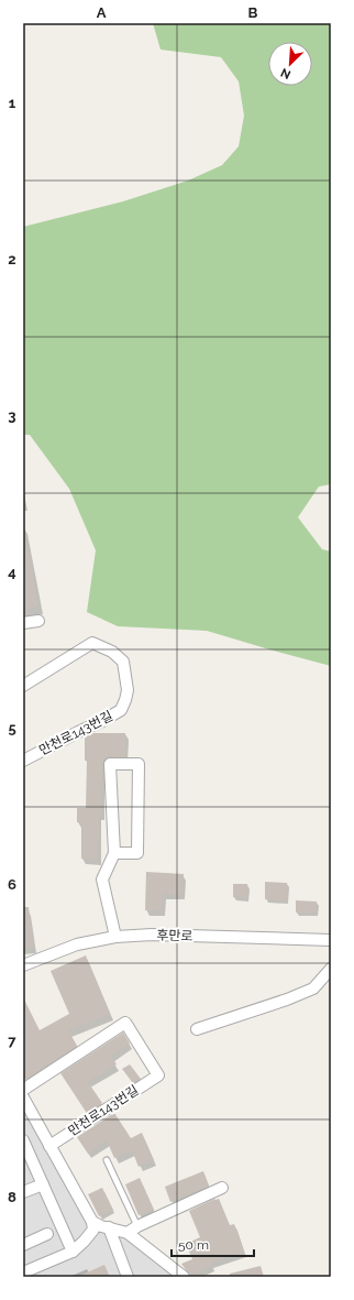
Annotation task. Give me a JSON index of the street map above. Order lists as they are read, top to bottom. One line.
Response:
{"streets":{"street":["만천로143번길","후만로"]},"scale_bar":"50 m","north":"bottom left","grid":{"columns":["A","B"],"rows":["1","2","3","4","5","6","7","8"]}}
